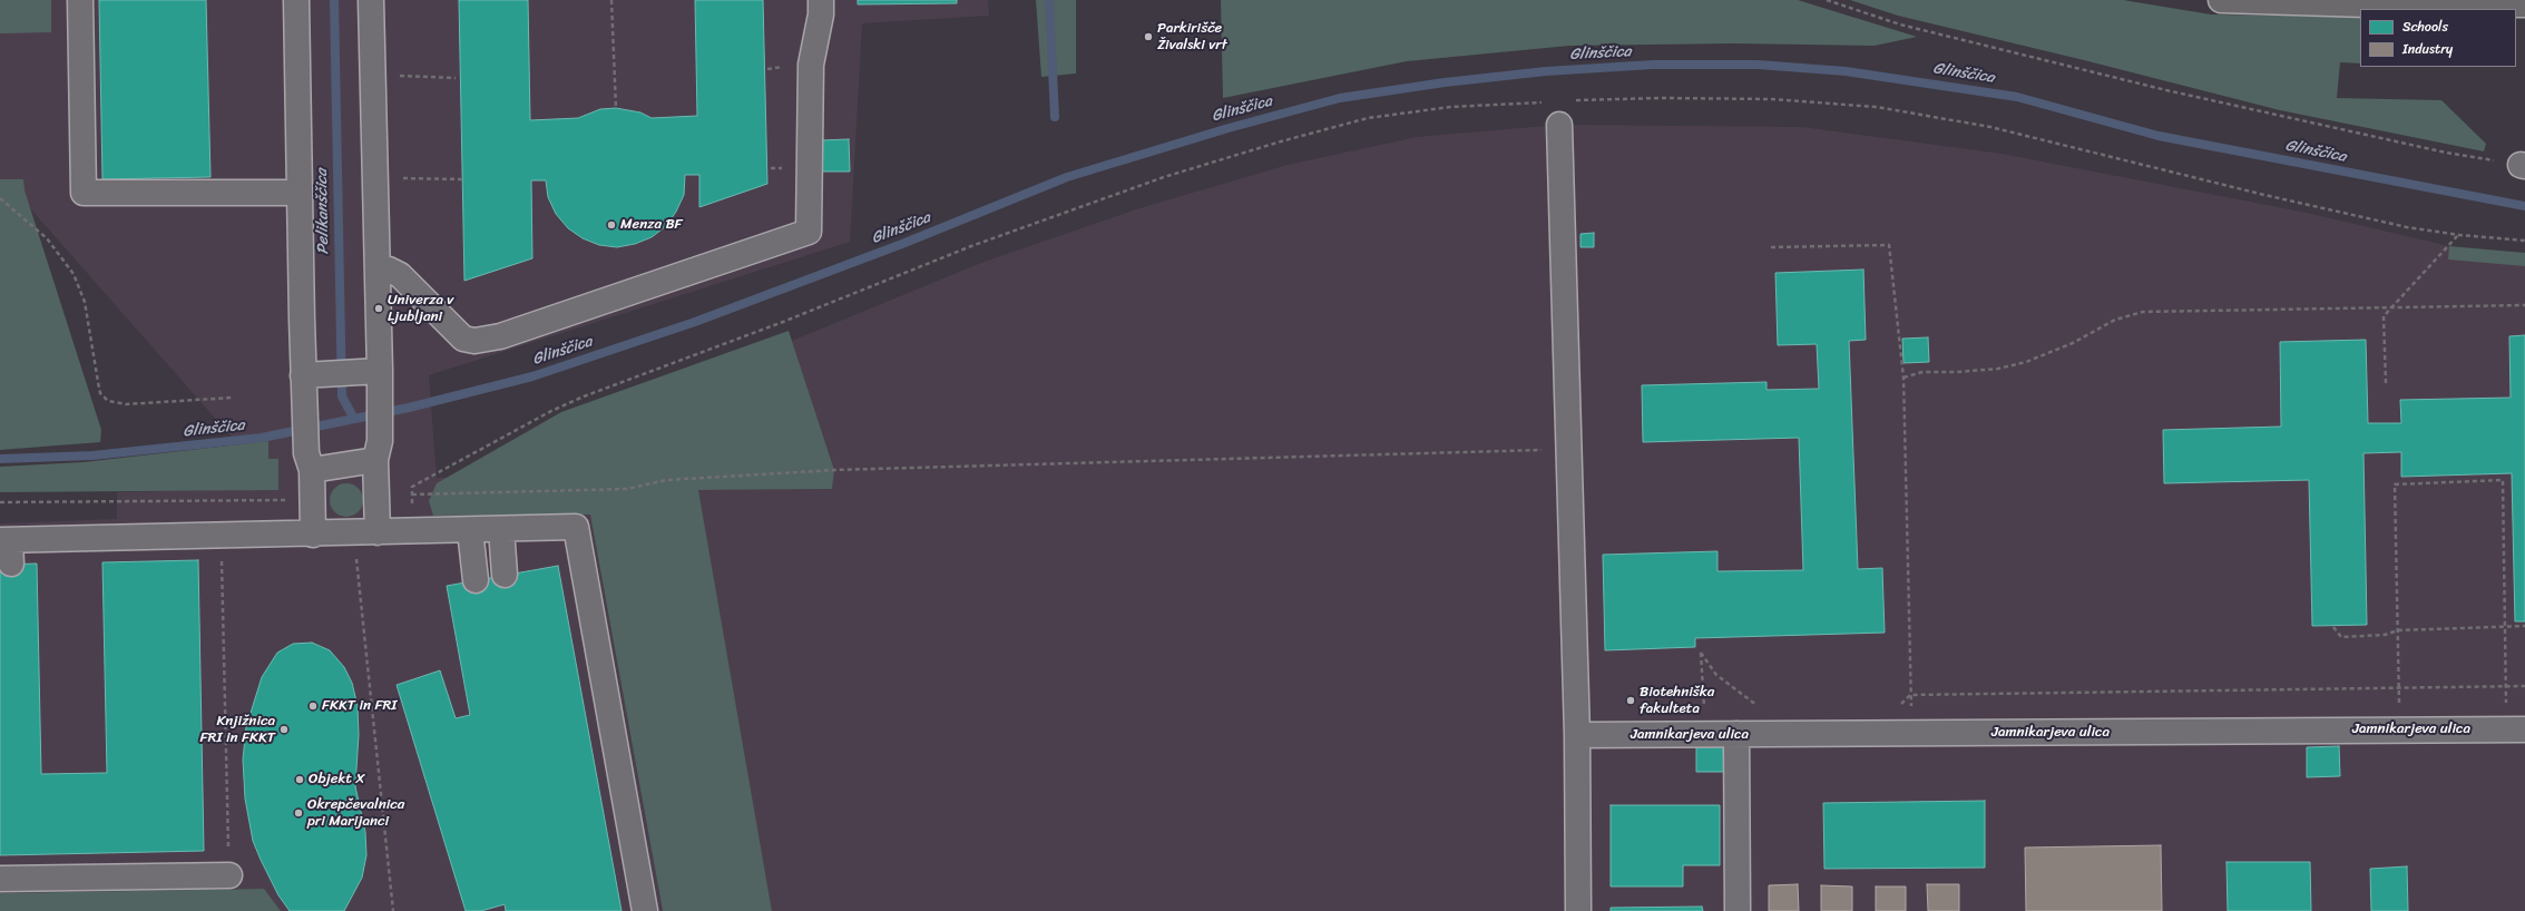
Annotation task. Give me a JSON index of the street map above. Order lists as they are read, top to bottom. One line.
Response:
{"streets":{"street":["Jamnikarjeva ulica"]},"water":["Glinščica","Pelikanščica"],"places":["Parkirišče Živalski vrt","Menza BF","Univerza v Ljubljani","Biotehniška fakulteta","FKKT in FRI","Knjižnica FRI in FKKT","Objekt X","Okrepčevalnica pri Marijanci"],"legend":["Schools","Industry"]}
